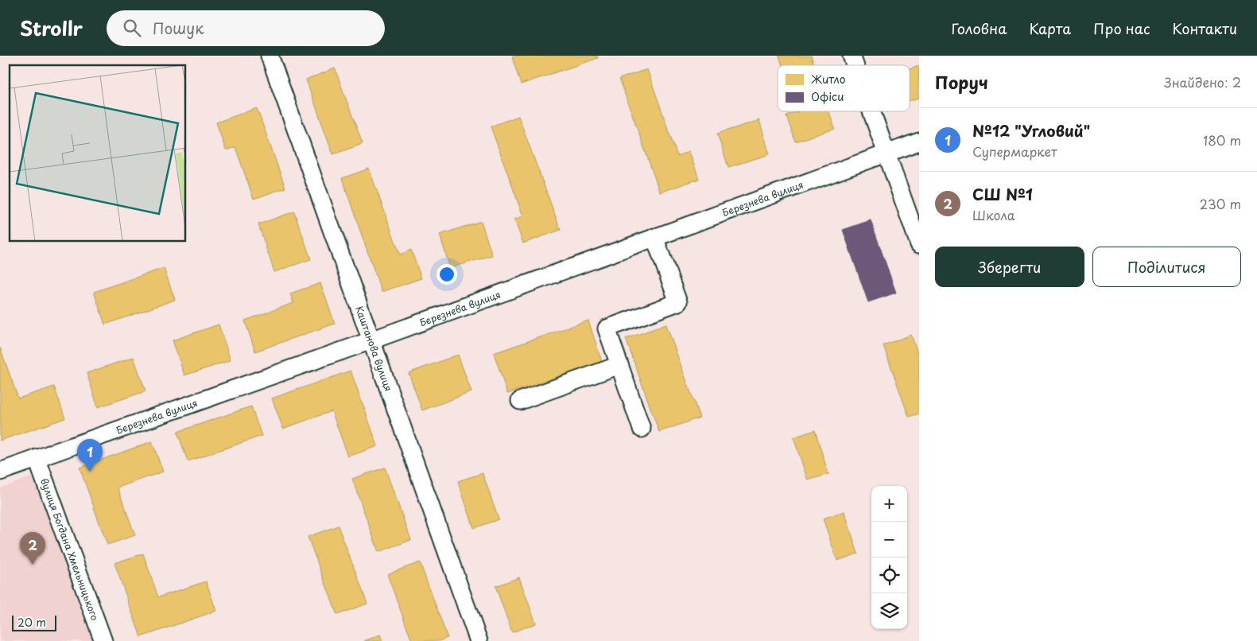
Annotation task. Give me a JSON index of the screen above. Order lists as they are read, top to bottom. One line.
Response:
{"streets":{"street":["Березнева вулиця","Каштанова вулиця","вулиця Богдана Хмельницького"]},"crossings":[["Березнева вулиця","Каштанова вулиця"],["Березнева вулиця","вулиця Богдана Хмельницького"]],"legend":["Житло","Офіси"],"scale_bar":"20 m","page":{"header":"Strollr","search":"Пошук","nav":["Головна","Карта","Про нас","Контакти"],"heading":["Поруч","Знайдено: 2"],"list":[{"mark":"1","name":"№12 \"Угловий\"","note":"Супермаркет","value":"180 m"},{"mark":"2","name":"СШ №1","note":"Школа","value":"230 m"}],"buttons":["Зберегти","Поділитися"],"pins":["1","2"],"map_buttons":["+","−"],"scale":"20 m"}}
